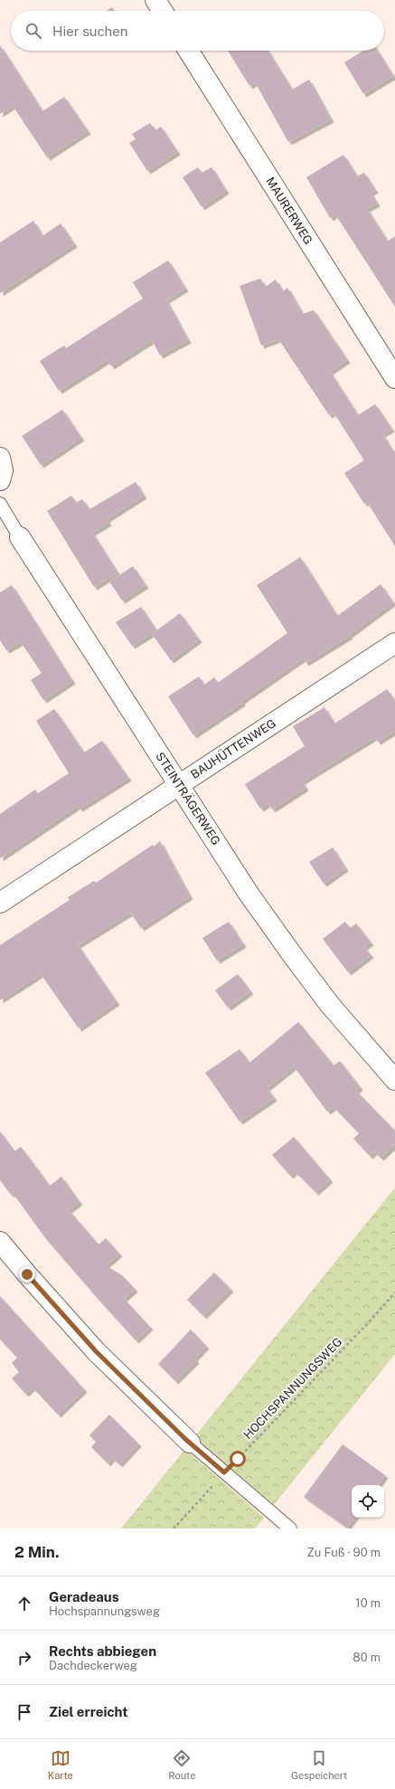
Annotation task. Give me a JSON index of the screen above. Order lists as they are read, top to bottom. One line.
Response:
{"streets":{"street":["MAURERWEG","BAUHÜTTENWEG","STEINTRÄGERWEG"],"path":["HOCHSPANNUNGSWEG"]},"crossings":[["BAUHÜTTENWEG","STEINTRÄGERWEG"]],"page":{"search":"Hier suchen","heading":["2 Min.","Zu Fuß · 90 m"],"list":[["Geradeaus","Hochspannungsweg","10 m"],["Rechts abbiegen","Dachdeckerweg","80 m"],"Ziel erreicht"],"nav":["Karte","Route","Gespeichert"]}}
